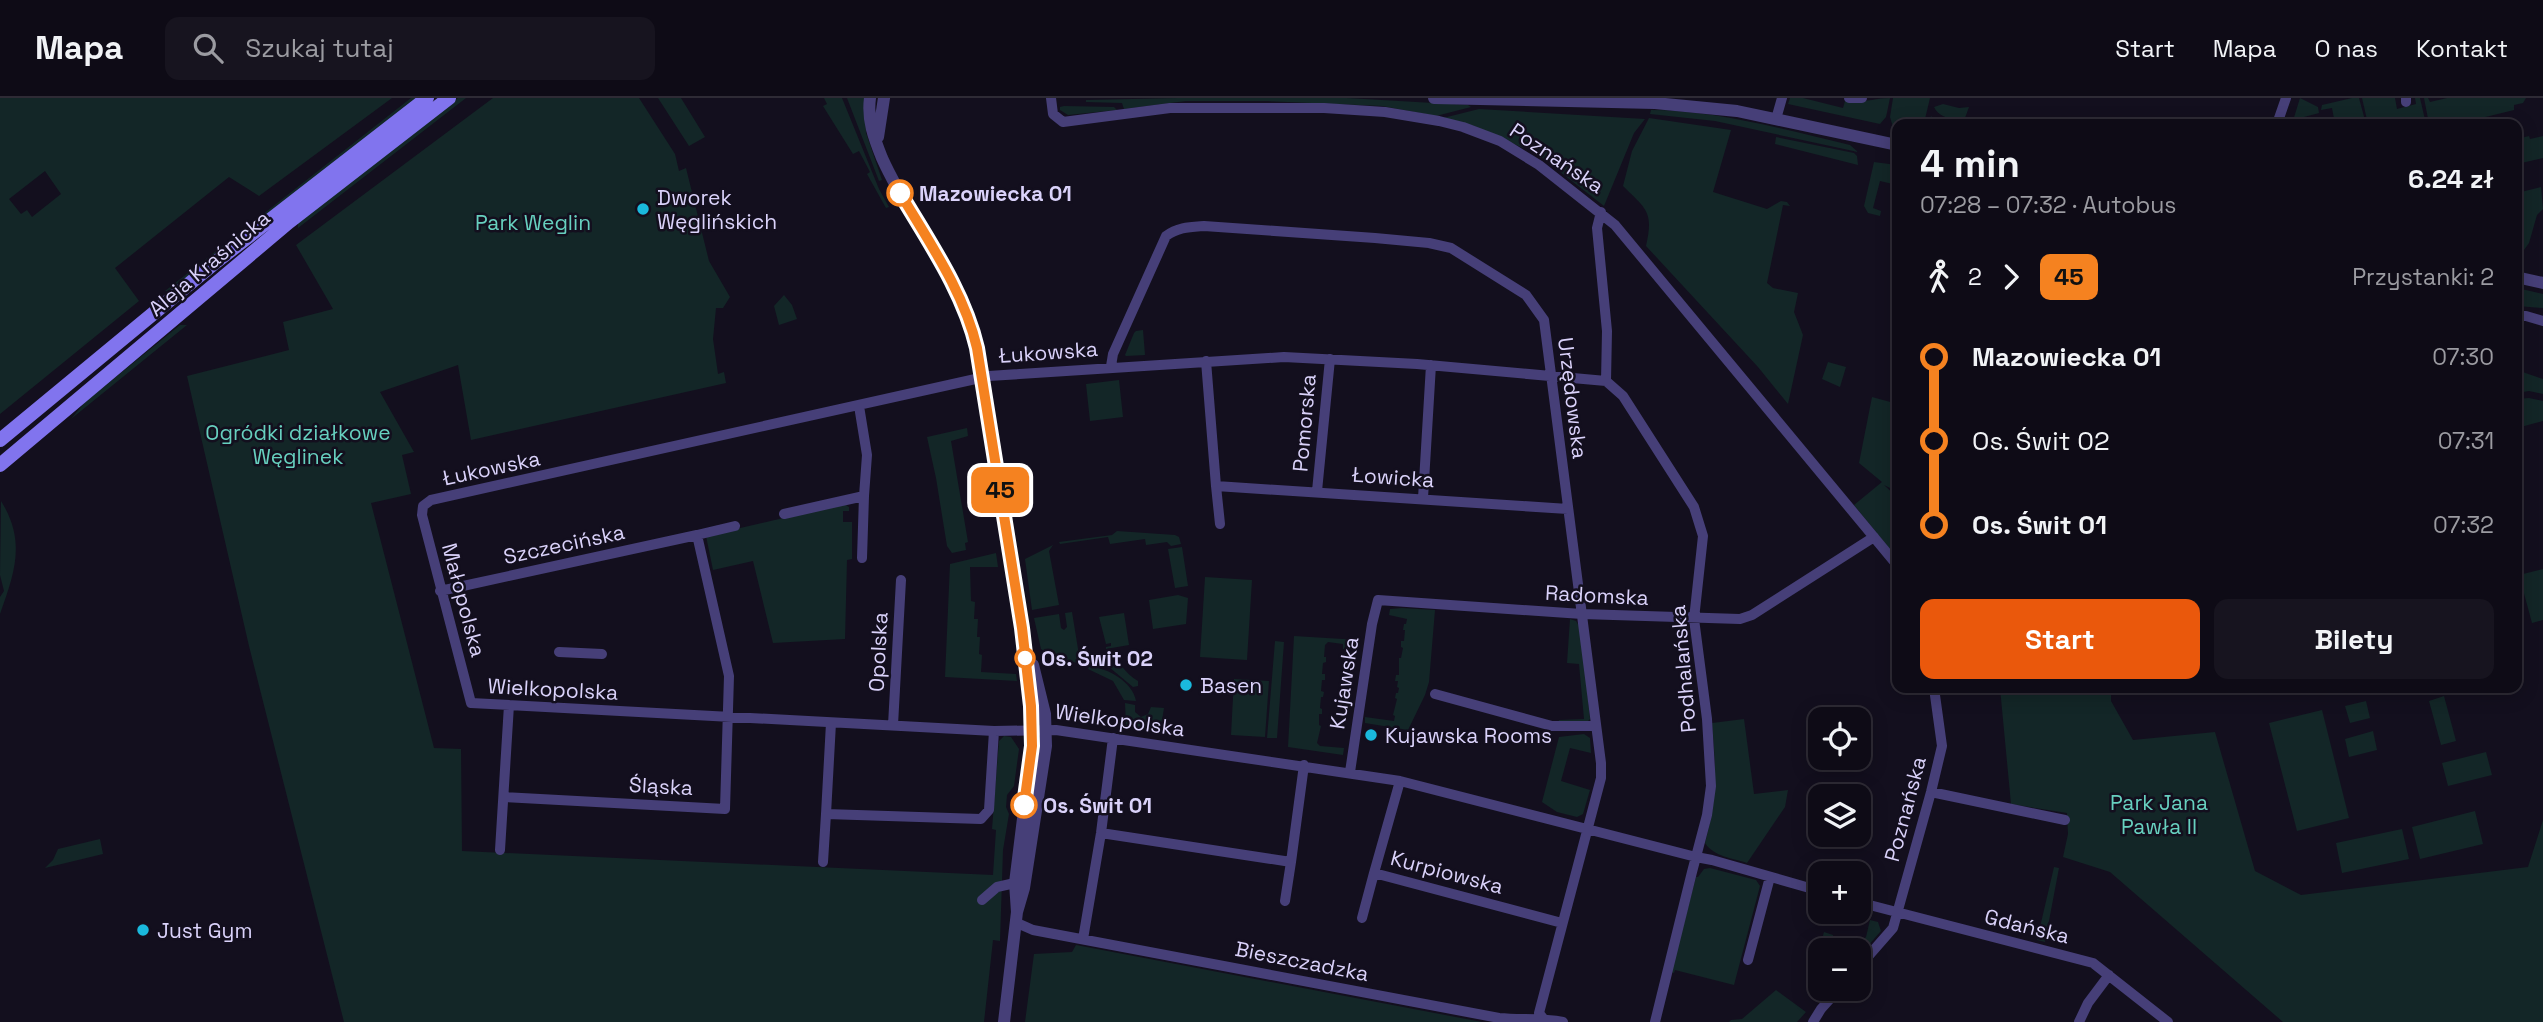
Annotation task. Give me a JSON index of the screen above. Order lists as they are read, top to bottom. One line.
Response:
{"streets":{"main road":["Aleja Kraśnicka"],"street":["Poznańska","Łukowska","Urzędowska","Pomorska","Łowicka","Szczecińska","Radomska","Małopolska","Opolska","Podhalańska","Kujawska","Wielkopolska","Śląska","Kurpiowska","Gdańska","Bieszczadzka"]},"crossings":[["Poznańska","Radomska"],["Poznańska","Gdańska"],["Łukowska","Urzędowska"],["Łukowska","Pomorska"],["Łukowska","Małopolska"],["Łukowska","Podhalańska"],["Urzędowska","Łowicka"],["Urzędowska","Radomska"],["Urzędowska","Wielkopolska"],["Urzędowska","Kurpiowska"],["Urzędowska","Bieszczadzka"],["Pomorska","Łowicka"],["Szczecińska","Małopolska"],["Radomska","Podhalańska"],["Radomska","Kujawska"],["Małopolska","Wielkopolska"],["Opolska","Wielkopolska"],["Kujawska","Wielkopolska"],["Wielkopolska","Śląska"],["Wielkopolska","Kurpiowska"]],"parks":["Park Weglin","Ogródki działkowe Węglinek","Park Jana Pawła II"],"places":["Mazowiecka 01","Dworek Węglińskich","Os. Świt 02","Basen","Kujawska Rooms","Os. Świt 01","Just Gym"],"lines":["bus line 45"],"page":{"header":"Mapa","search":"Szukaj tutaj","nav":["Start","Mapa","O nas","Kontakt"],"on_map":"45","heading":["4 min","07:28 – 07:32 · Autobus","6.24 zł"],"legs":["2","45","Przystanki: 2"],"list":[{"name":"Mazowiecka 01","value":"07:30"},{"name":"Os. Świt 02","value":"07:31"},{"name":"Os. Świt 01","value":"07:32"}],"buttons":["Start","Bilety"],"map_buttons":["+","−"]}}
